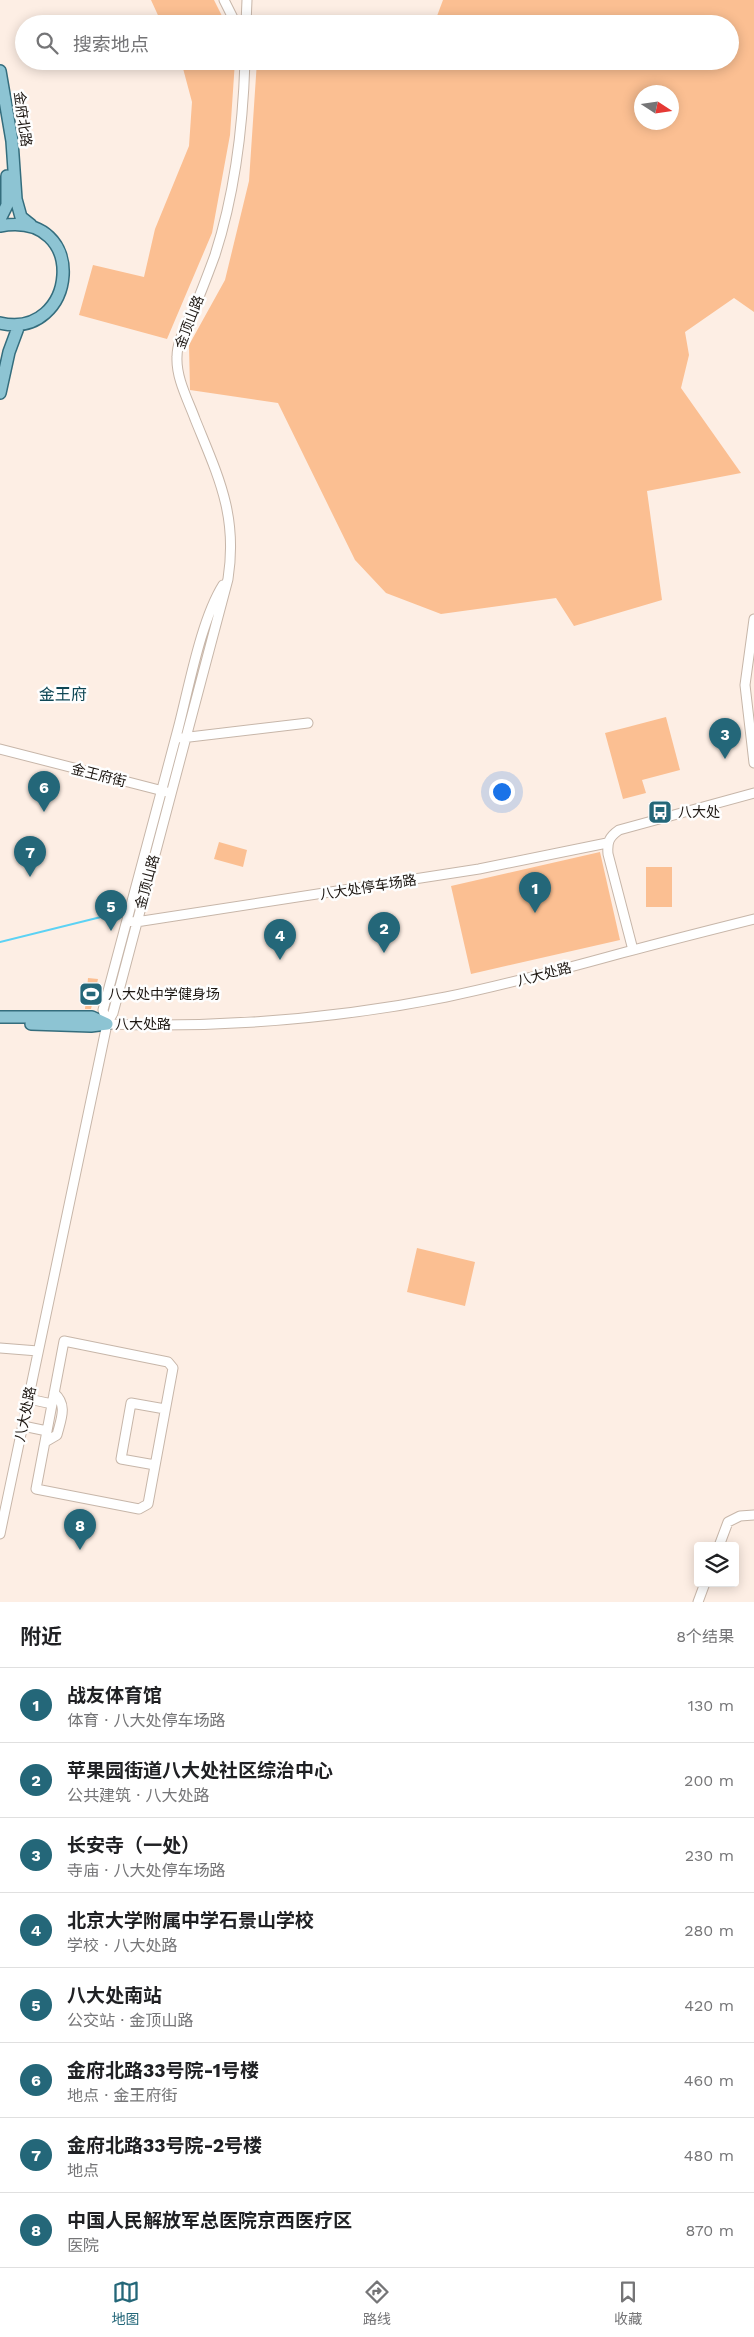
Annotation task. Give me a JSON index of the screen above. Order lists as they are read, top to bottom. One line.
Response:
{"streets":{"main road":["金府北路"],"street":["金顶山路","金王府街","八大处停车场路","八大处路"]},"crossings":[["金顶山路","金王府街"],["金顶山路","八大处停车场路"],["金顶山路","八大处路"]],"districts":["金王府"],"places":{"bus stop":["八大处"],"sports":["八大处中学健身场"]},"north":"right","page":{"search":"搜索地点","pins":["3","6","7","1","5","2","4","8"],"heading":["附近","8个结果"],"list":[{"mark":"1","name":"战友体育馆","note":"体育 · 八大处停车场路","value":"130 m"},{"mark":"2","name":"苹果园街道八大处社区综治中心","note":"公共建筑 · 八大处路","value":"200 m"},{"mark":"3","name":"长安寺（一处）","note":"寺庙 · 八大处停车场路","value":"230 m"},{"mark":"4","name":"北京大学附属中学石景山学校","note":"学校 · 八大处路","value":"280 m"},{"mark":"5","name":"八大处南站","note":"公交站 · 金顶山路","value":"420 m"},{"mark":"6","name":"金府北路33号院-1号楼","note":"地点 · 金王府街","value":"460 m"},{"mark":"7","name":"金府北路33号院-2号楼","note":"地点","value":"480 m"},{"mark":"8","name":"中国人民解放军总医院京西医疗区","note":"医院","value":"870 m"}],"nav":["地图","路线","收藏"]}}
